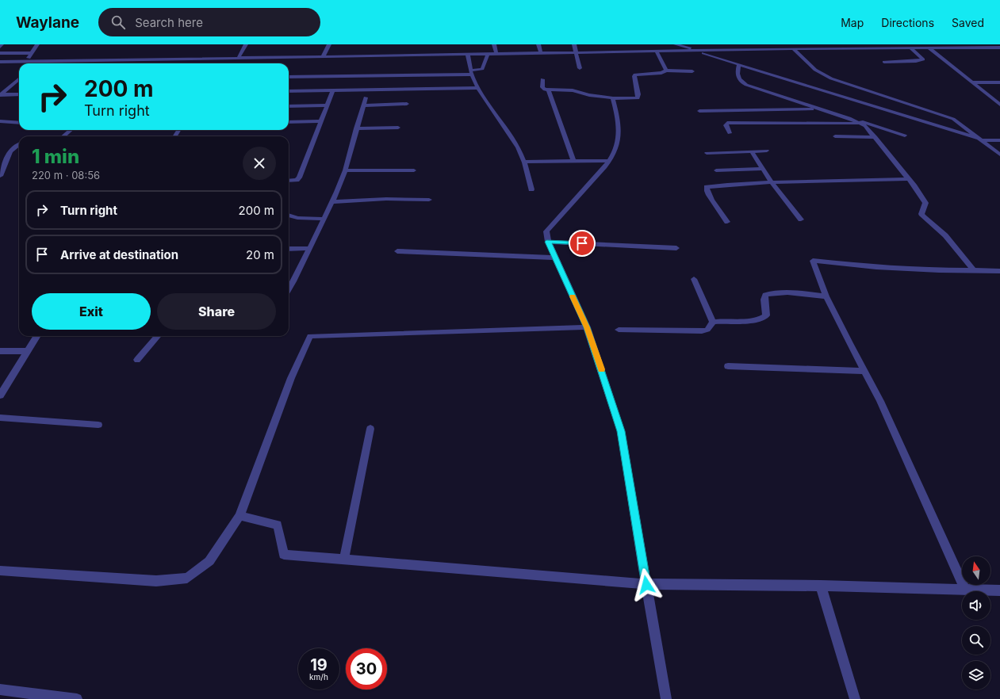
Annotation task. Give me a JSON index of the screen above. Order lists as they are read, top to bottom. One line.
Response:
{"north":"top","page":{"header":"Waylane","search":"Search here","nav":["Map","Directions","Saved"],"turn":["200 m","Turn right"],"heading":["1 min","220 m · 08:56"],"list":[{"name":"Turn right","value":"200 m"},{"name":"Arrive at destination","value":"20 m"}],"buttons":["Exit","Share"],"speed":"19 km/h","limit":"30"}}
